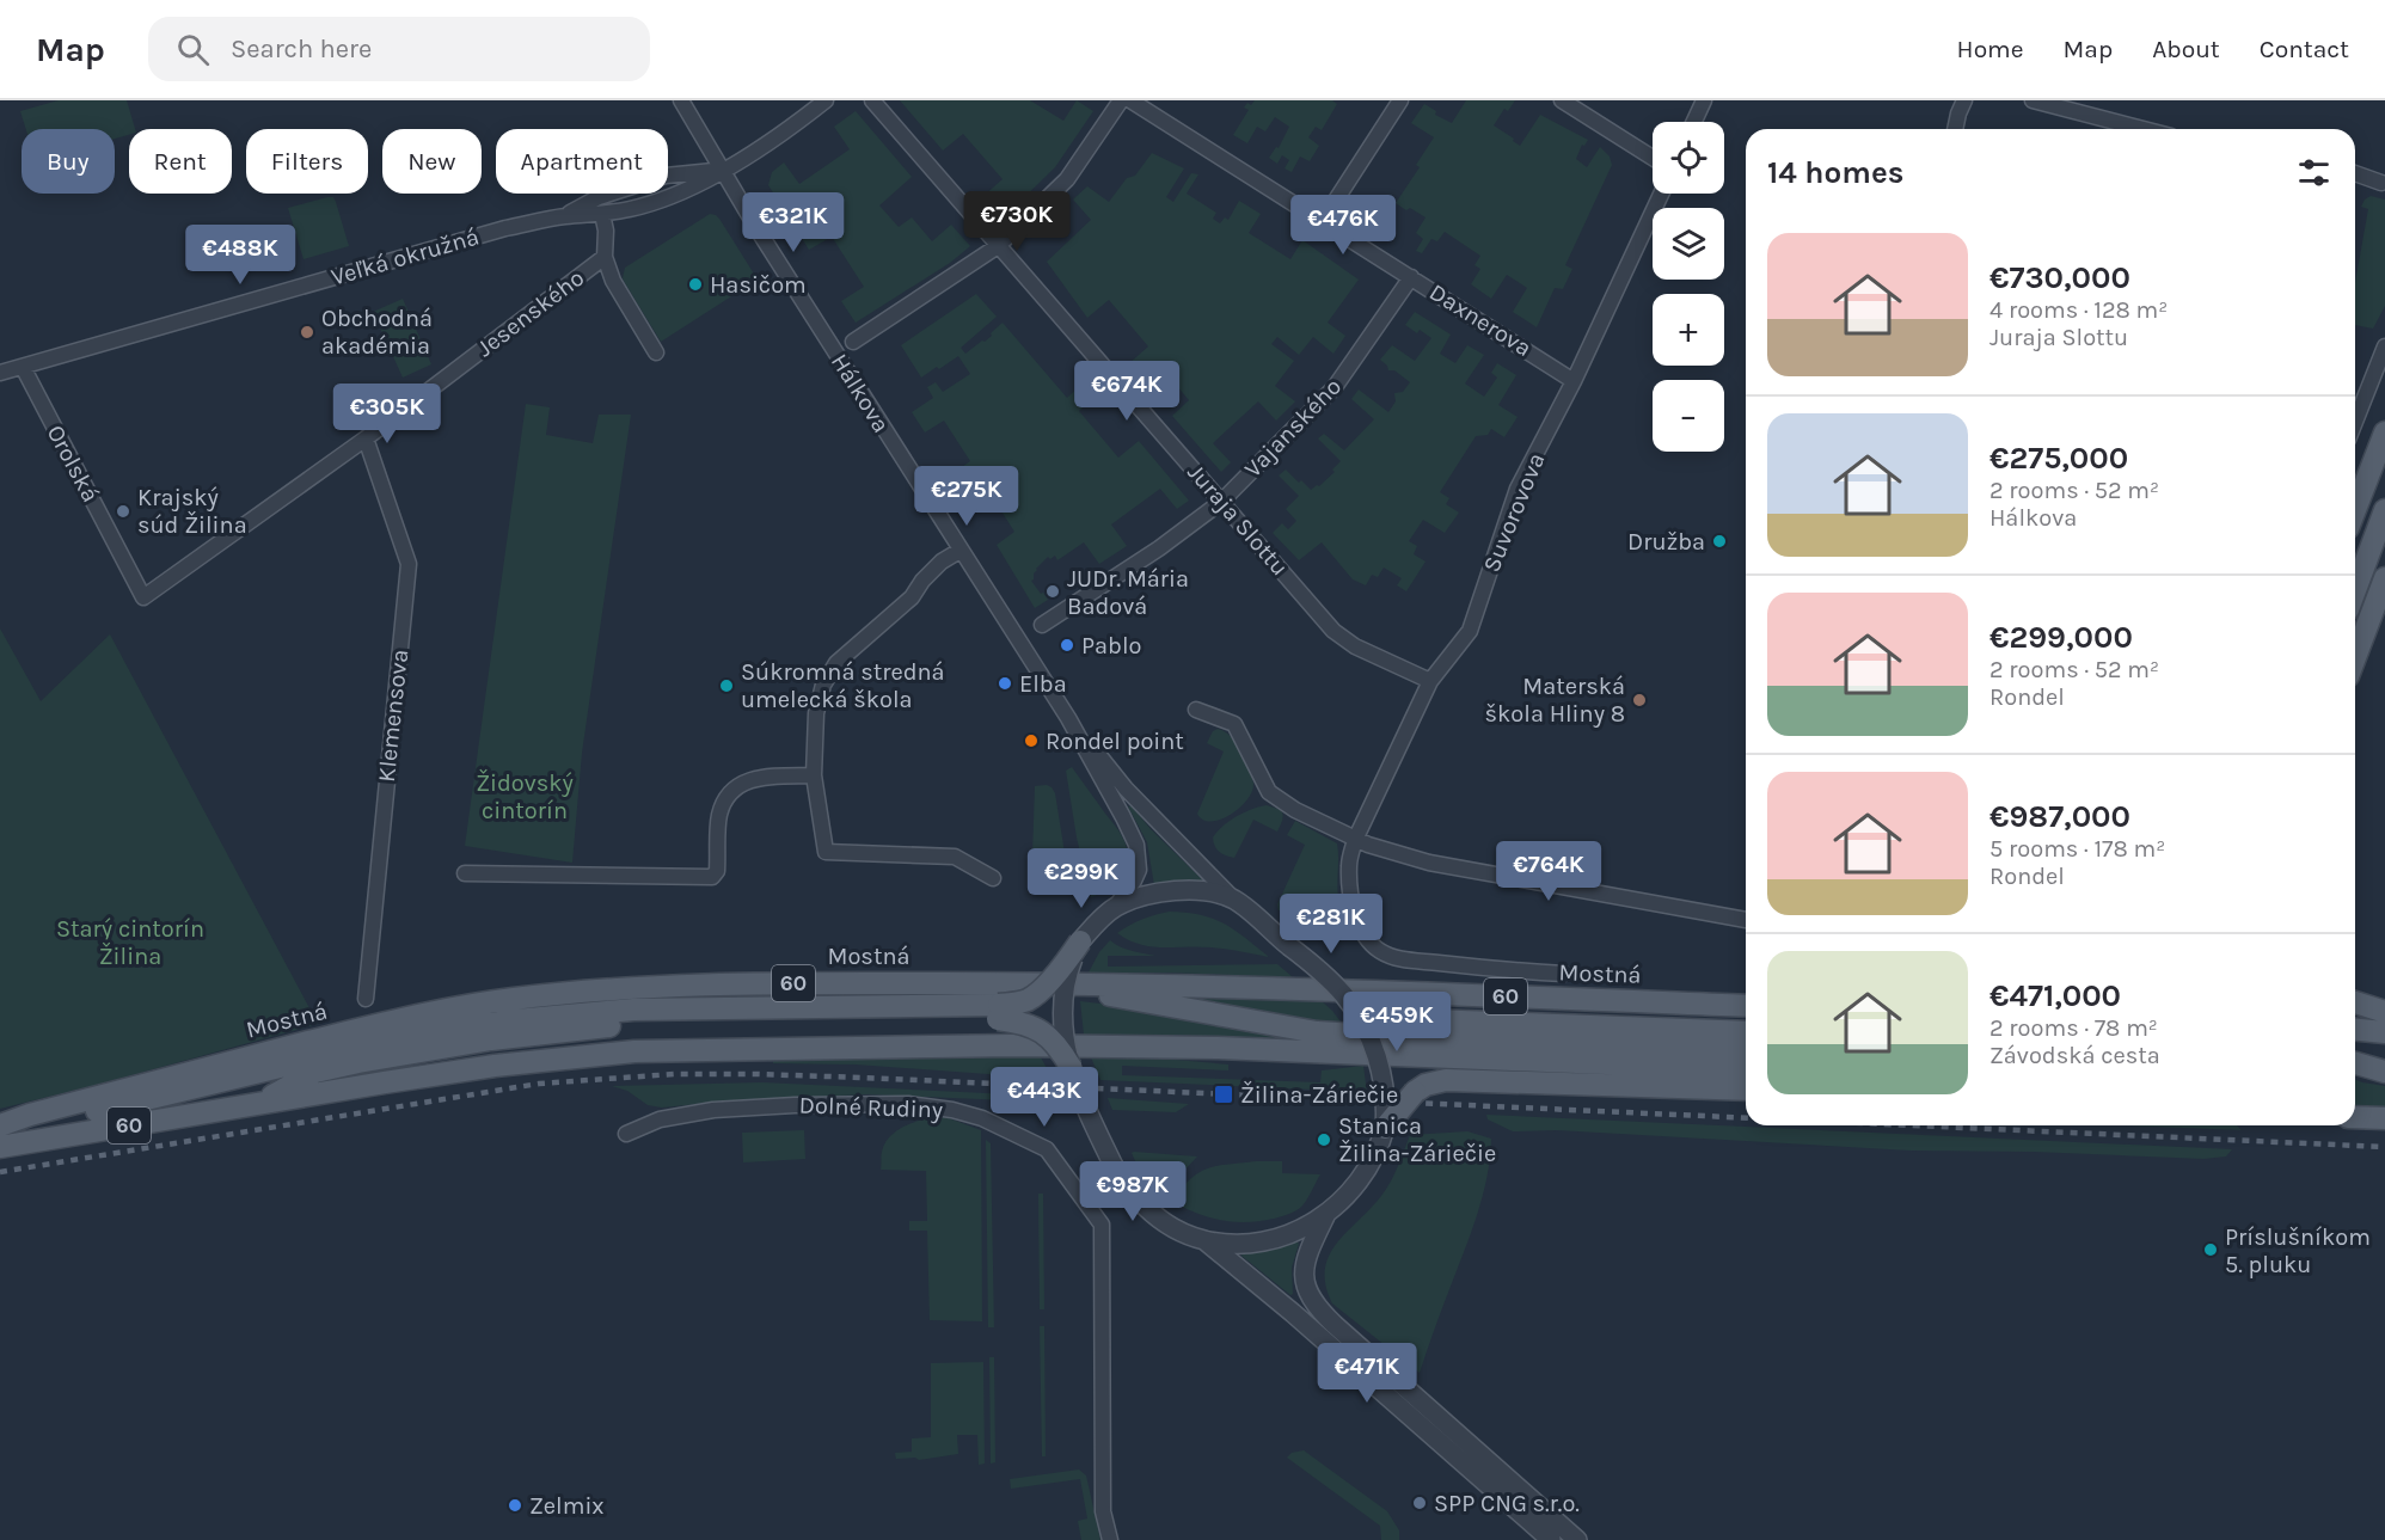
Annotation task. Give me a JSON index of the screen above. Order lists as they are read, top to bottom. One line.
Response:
{"streets":{"main road":["Mostná","60"],"street":["Veľká okružná","Jesenského","Daxnerova","Hálkova","Vajanského","Orolská","Suvorovova","Juraja Slottu","Klemensova","Dolné Rudiny"]},"crossings":[["Veľká okružná","Hálkova"],["Veľká okružná","Orolská"],["Jesenského","Orolská"],["Jesenského","Klemensova"],["Daxnerova","Vajanského"],["Daxnerova","Suvorovova"],["Vajanského","Juraja Slottu"],["Suvorovova","Juraja Slottu"],["Mostná","60"]],"parks":["Židovský cintorín","Starý cintorín Žilina"],"places":{"other":["Hasičom","Obchodná akadémia","Krajský súd Žilina","Družba","JUDr. Mária Badová","Pablo","Elba","Súkromná stredná umelecká škola","Materská škola Hliny 8","Rondel point","Stanica Žilina-Záriečie","Príslušníkom 5. pluku","SPP CNG s.r.o.","Zelmix"],"transit":["Žilina-Záriečie"]},"page":{"header":"Map","search":"Search here","nav":["Home","Map","About","Contact"],"map_buttons":["+","−"],"chip":["Buy","Rent","Filters","New","Apartment"],"heading":"14 homes","price":["€730K","€321K","€476K","€488K","€674K","€305K","€275K","€764K","€299K","€281K","€459K","€443K","€987K","€471K"],"list":[{"name":"€730,000","note":"4 rooms · 128 m² · Juraja Slottu"},{"name":"€275,000","note":"2 rooms · 52 m² · Hálkova"},{"name":"€299,000","note":"2 rooms · 52 m² · Rondel"},{"name":"€987,000","note":"5 rooms · 178 m² · Rondel"},{"name":"€471,000","note":"2 rooms · 78 m² · Závodská cesta"}]}}
